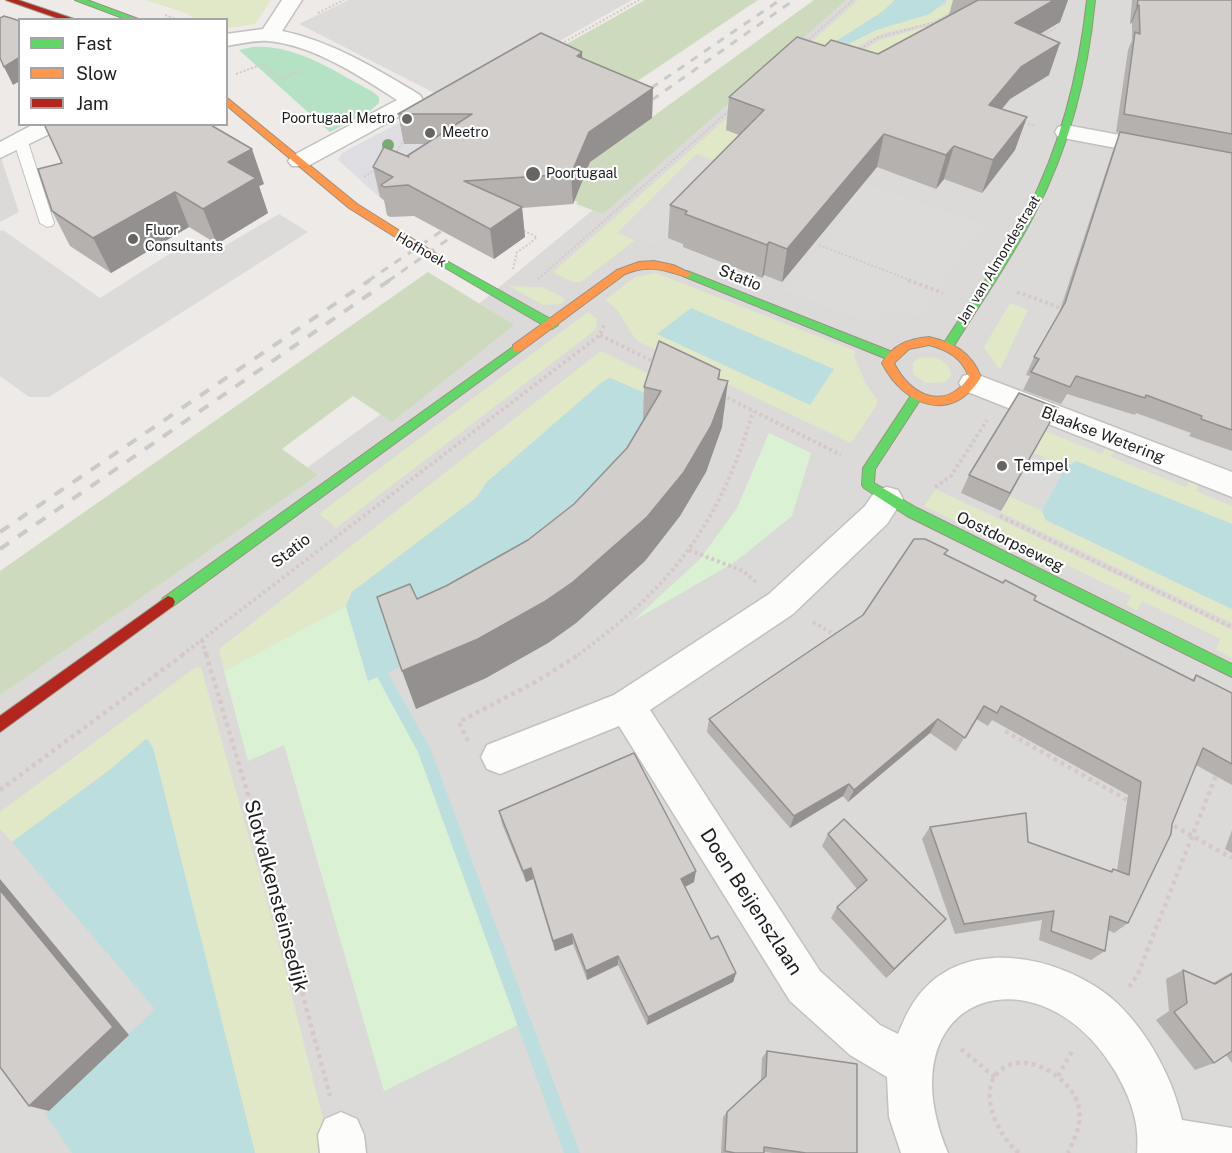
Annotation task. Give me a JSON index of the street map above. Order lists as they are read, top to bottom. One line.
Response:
{"streets":{"street":["Hofhoek","Jan van Almondestraat","Statio","Blaakse Wetering","Oostdorpseweg","Doen Beijenszlaan"],"path":["Slotvalkensteinsedijk"]},"crossings":[["Hofhoek","Statio"],["Jan van Almondestraat","Statio"],["Jan van Almondestraat","Blaakse Wetering"],["Statio","Blaakse Wetering"],["Statio","Slotvalkensteinsedijk"]],"places":["Poortugaal Metro","Meetro","Poortugaal","Fluor Consultants","Tempel"],"legend":["Fast","Slow","Jam"]}
